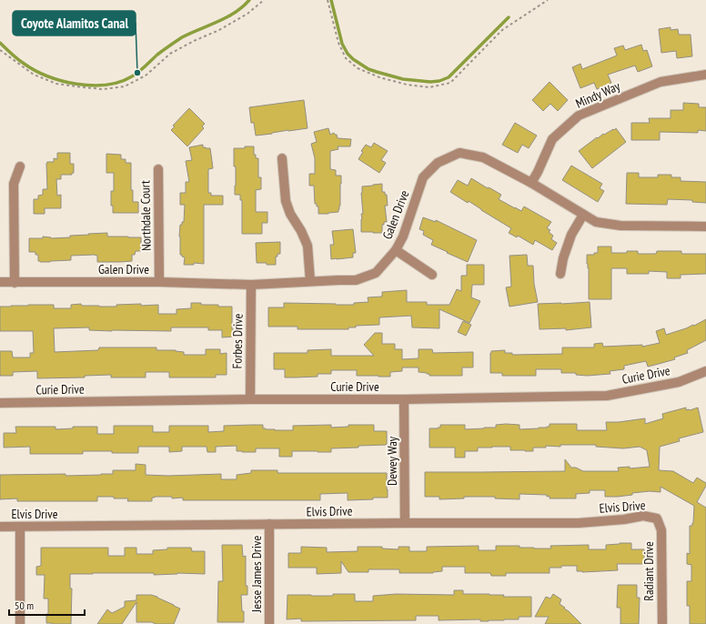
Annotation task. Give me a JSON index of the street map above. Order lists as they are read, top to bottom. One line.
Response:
{"streets":{"street":["Mindy Way","Galen Drive","Northdale Court","Forbes Drive","Curie Drive","Dewey Way","Elvis Drive","Radiant Drive","Jesse James Drive"]},"crossings":[["Mindy Way","Galen Drive"],["Galen Drive","Northdale Court"],["Galen Drive","Forbes Drive"],["Forbes Drive","Curie Drive"],["Curie Drive","Dewey Way"],["Dewey Way","Elvis Drive"],["Elvis Drive","Radiant Drive"],["Elvis Drive","Jesse James Drive"]],"places":["Coyote Alamitos Canal"],"scale_bar":"50 m"}
